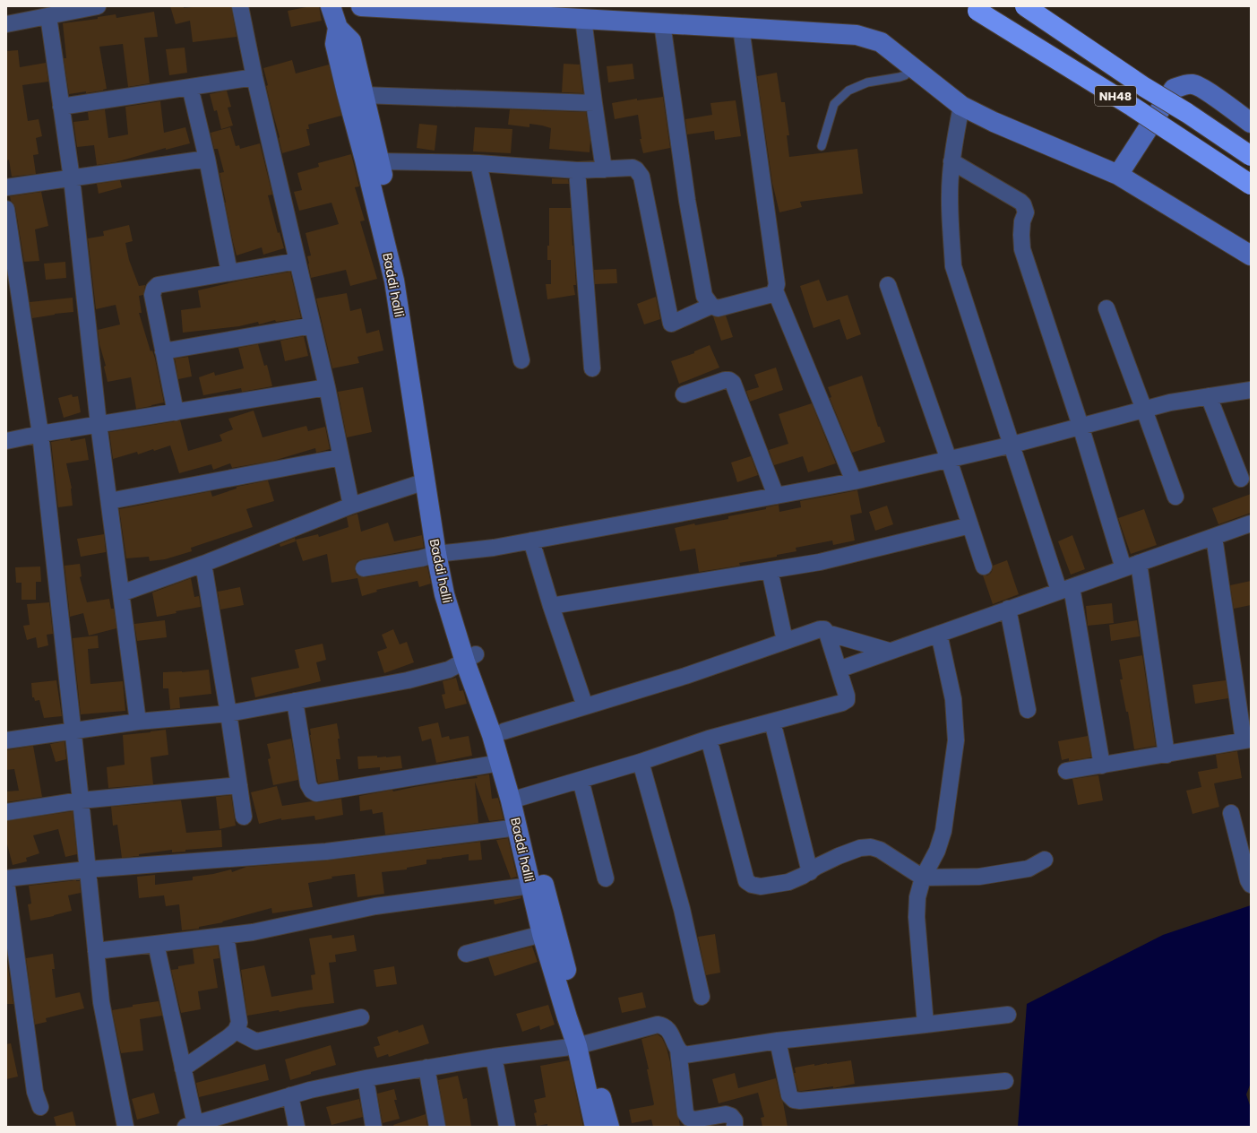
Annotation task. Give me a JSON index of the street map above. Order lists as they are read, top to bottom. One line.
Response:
{"streets":{"highway":["NH48"],"street":["Baddi halli"]}}
